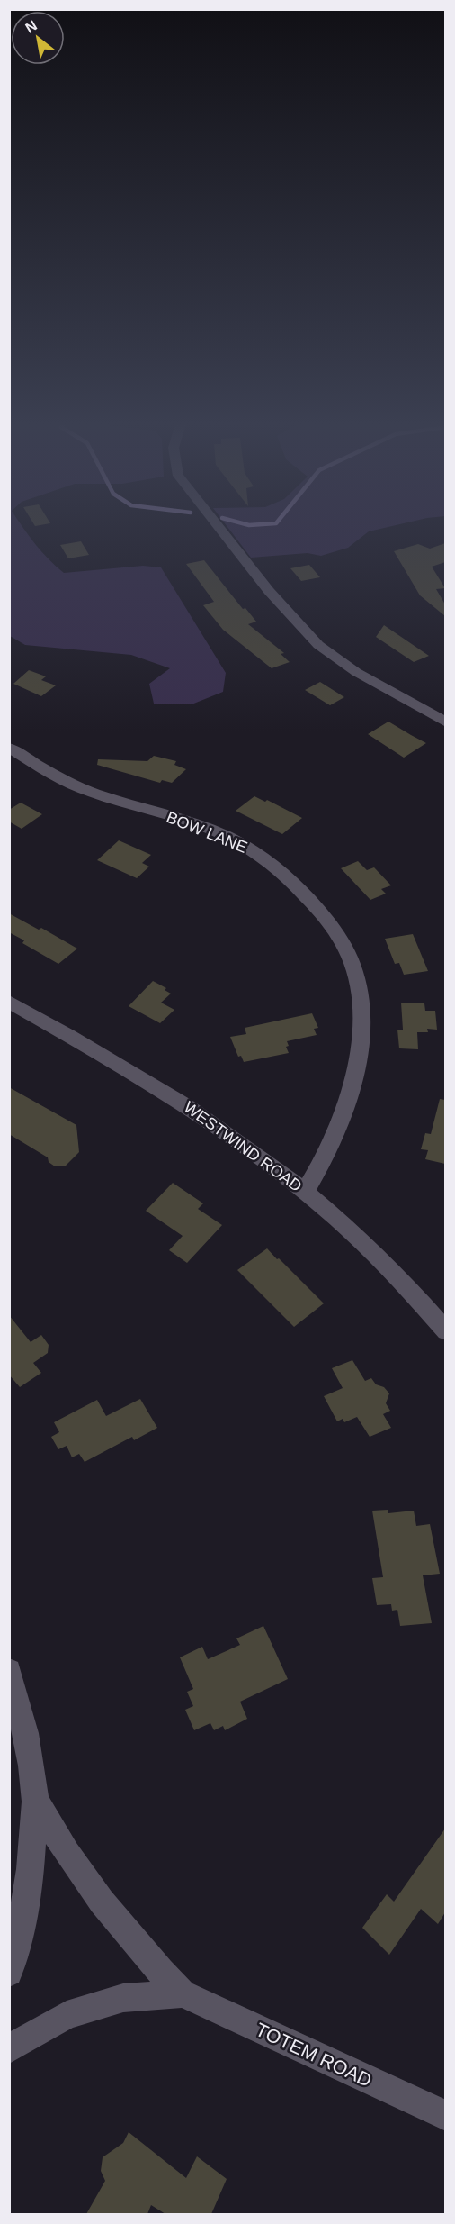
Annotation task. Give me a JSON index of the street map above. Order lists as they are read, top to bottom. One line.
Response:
{"streets":{"street":["BOW LANE","WESTWIND ROAD","TOTEM ROAD"]},"crossings":[["BOW LANE","WESTWIND ROAD"]],"north":"top left"}
